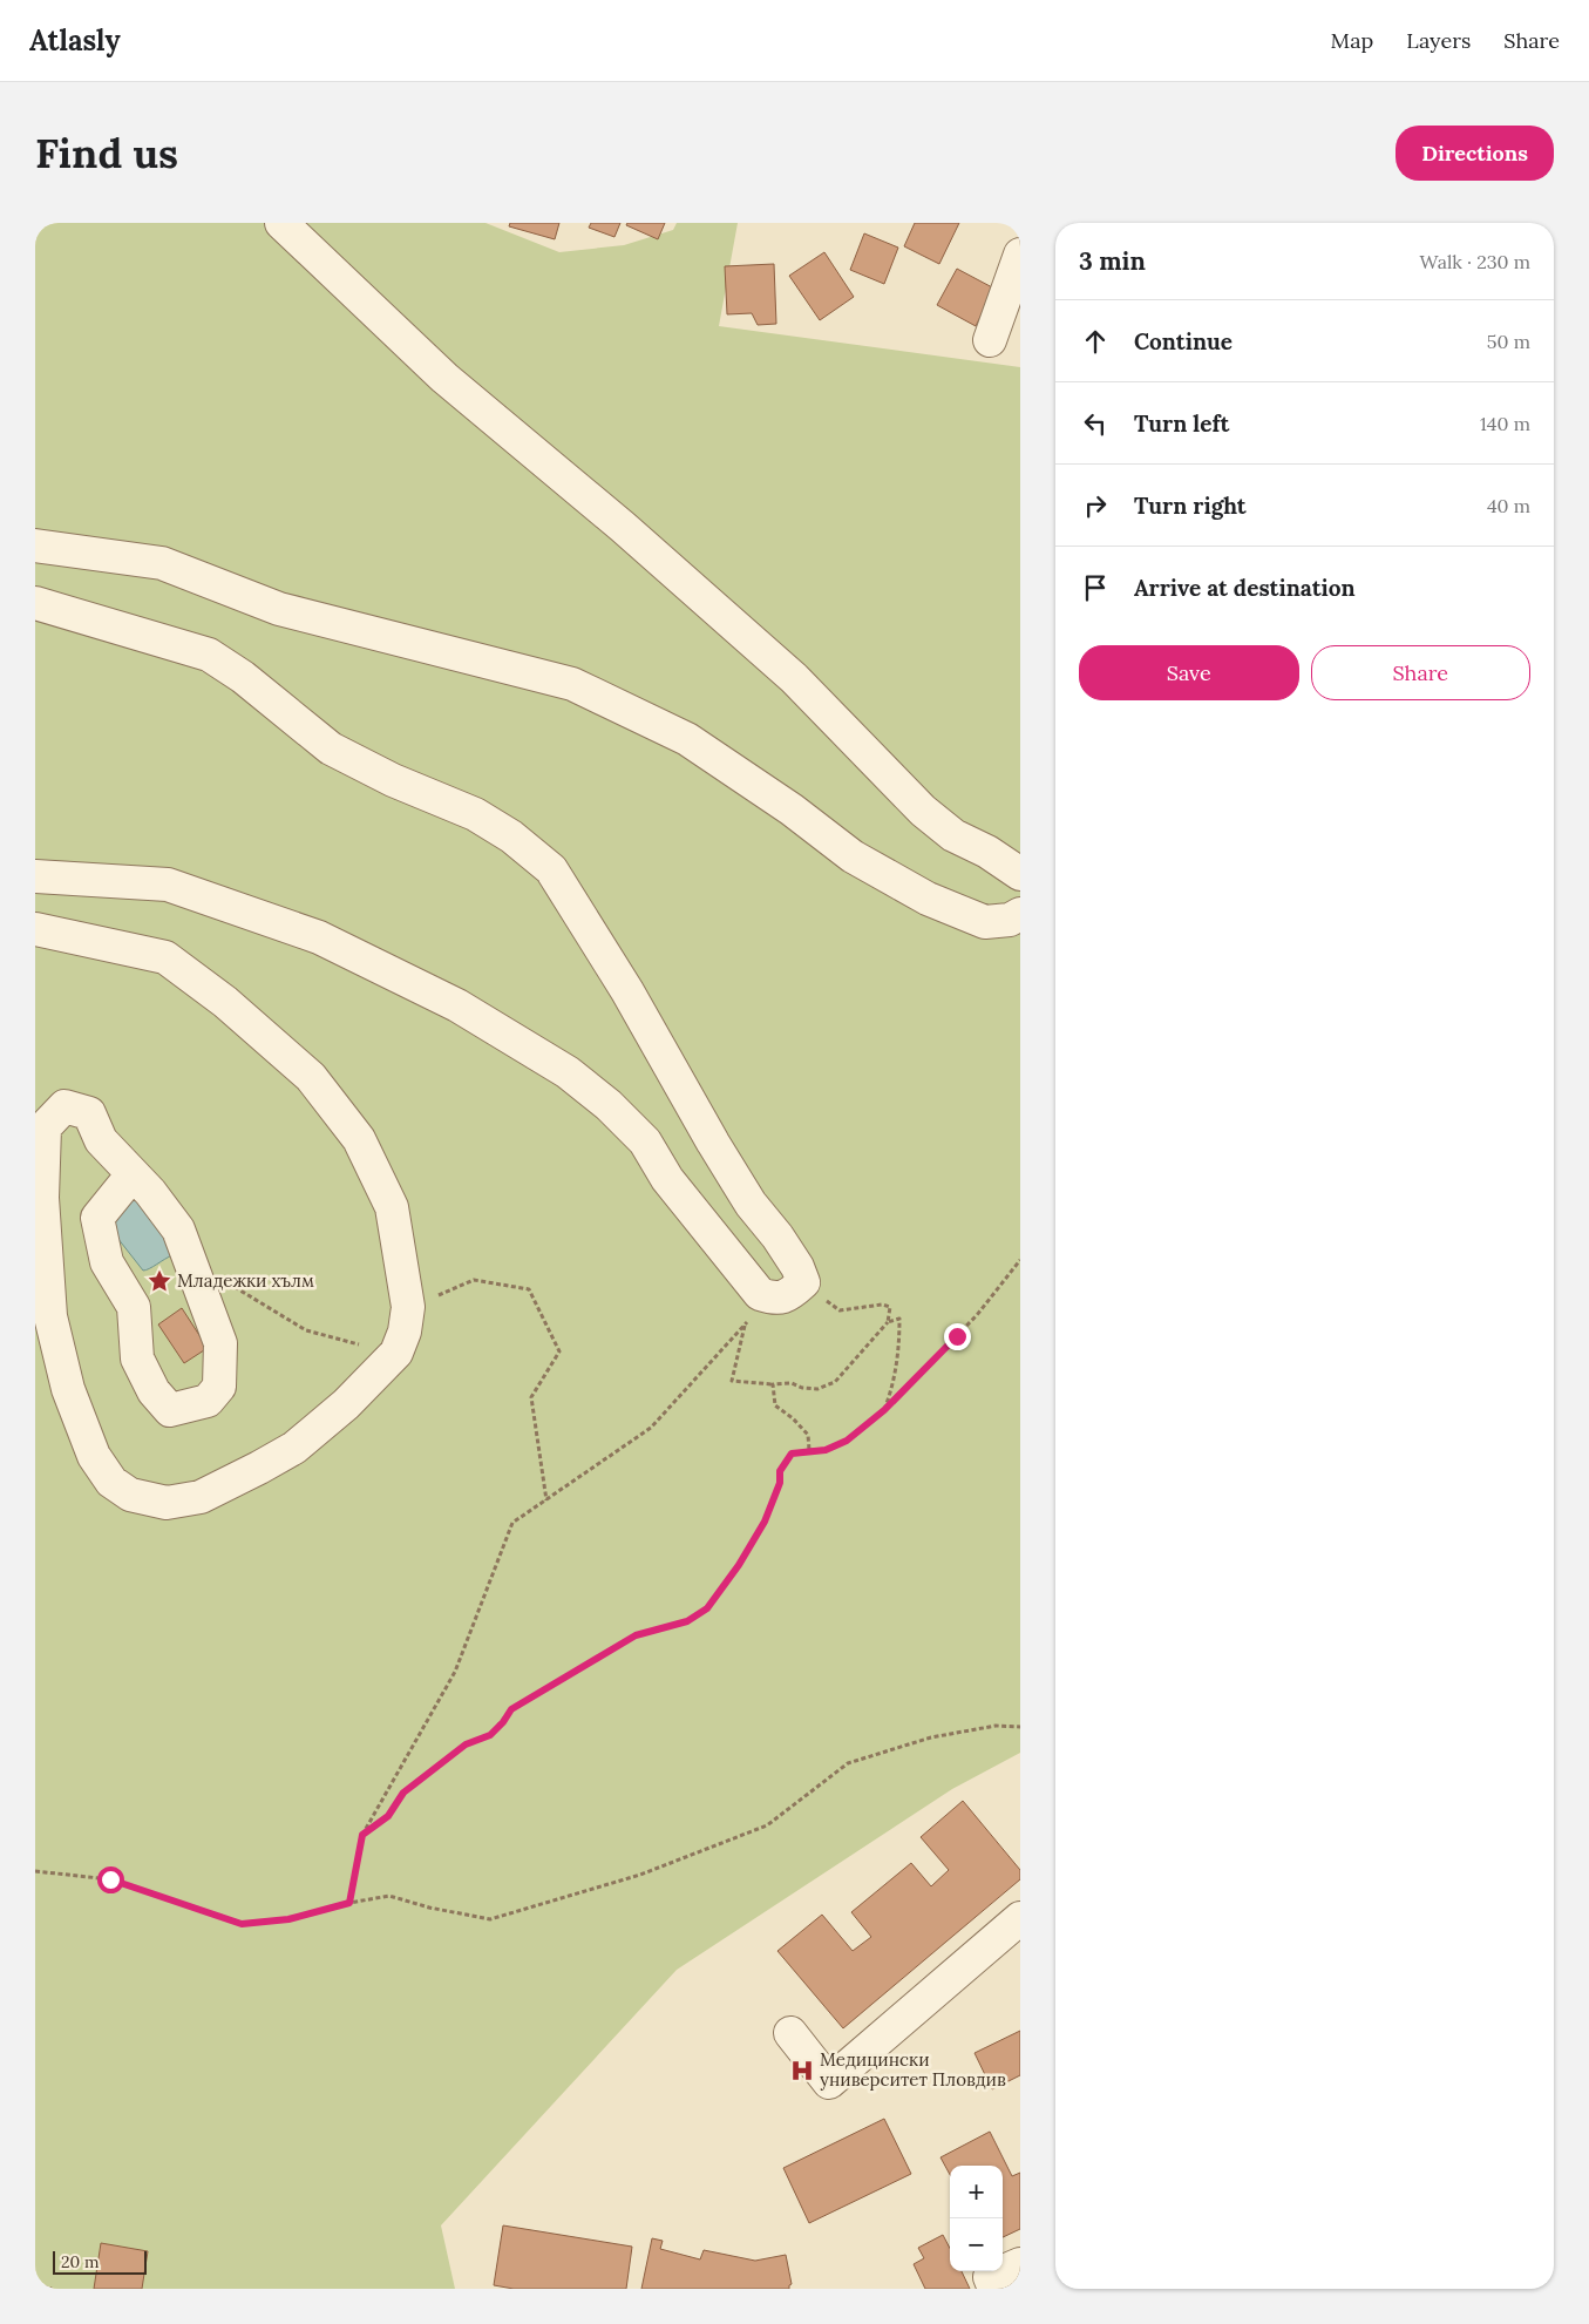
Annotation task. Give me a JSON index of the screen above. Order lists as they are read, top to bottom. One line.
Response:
{"places":{"place":["Младежки хълм"],"hospital":["Медицински университет Пловдив"]},"scale_bar":"20 m","page":{"header":"Atlasly","nav":["Map","Layers","Share"],"buttons":["Directions",["Save","Share"]],"title":"Find us","heading":["3 min","Walk · 230 m"],"list":[["Continue","50 m"],["Turn left","140 m"],["Turn right","40 m"],"Arrive at destination"],"map_buttons":["+","−"],"scale":"20 m"}}
